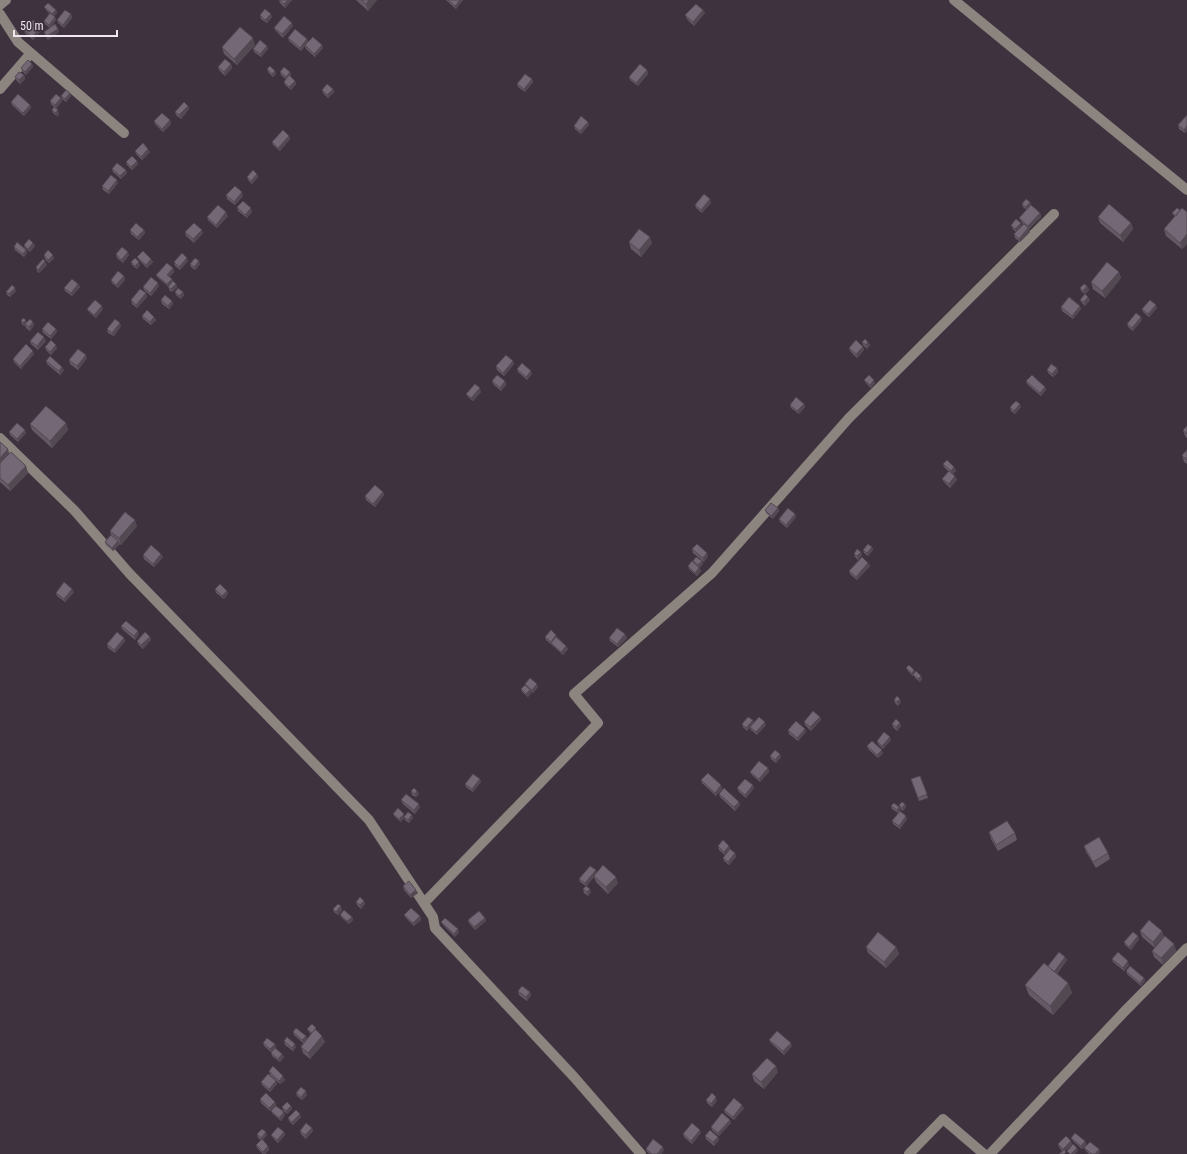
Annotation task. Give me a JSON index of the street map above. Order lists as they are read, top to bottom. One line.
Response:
{"scale_bar":"50 m"}
